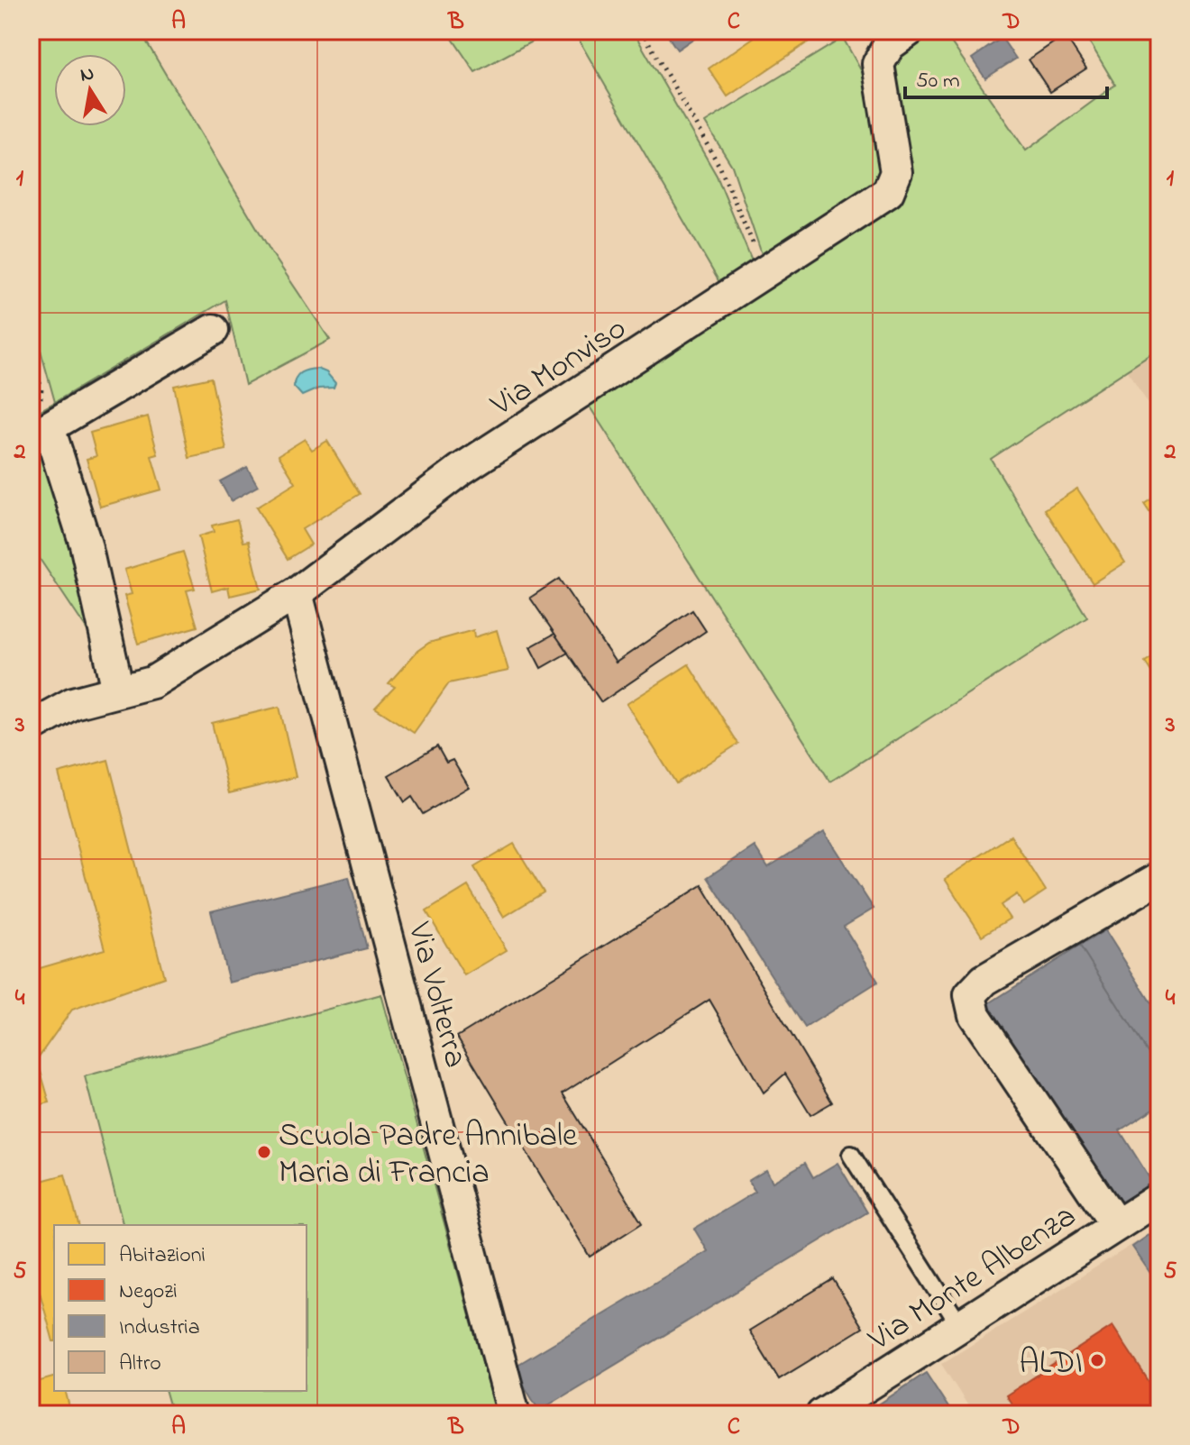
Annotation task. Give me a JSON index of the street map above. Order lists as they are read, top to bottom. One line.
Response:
{"streets":{"street":["Via Monviso","Via Volterra","Via Monte Albenza"]},"crossings":[["Via Monviso","Via Volterra"]],"places":["Scuola Padre Annibale Maria di Francia","ALDI"],"legend":["Abitazioni","Negozi","Industria","Altro"],"scale_bar":"50 m","north":"top","grid":{"columns":["A","B","C","D"],"rows":["1","2","3","4","5"]}}
